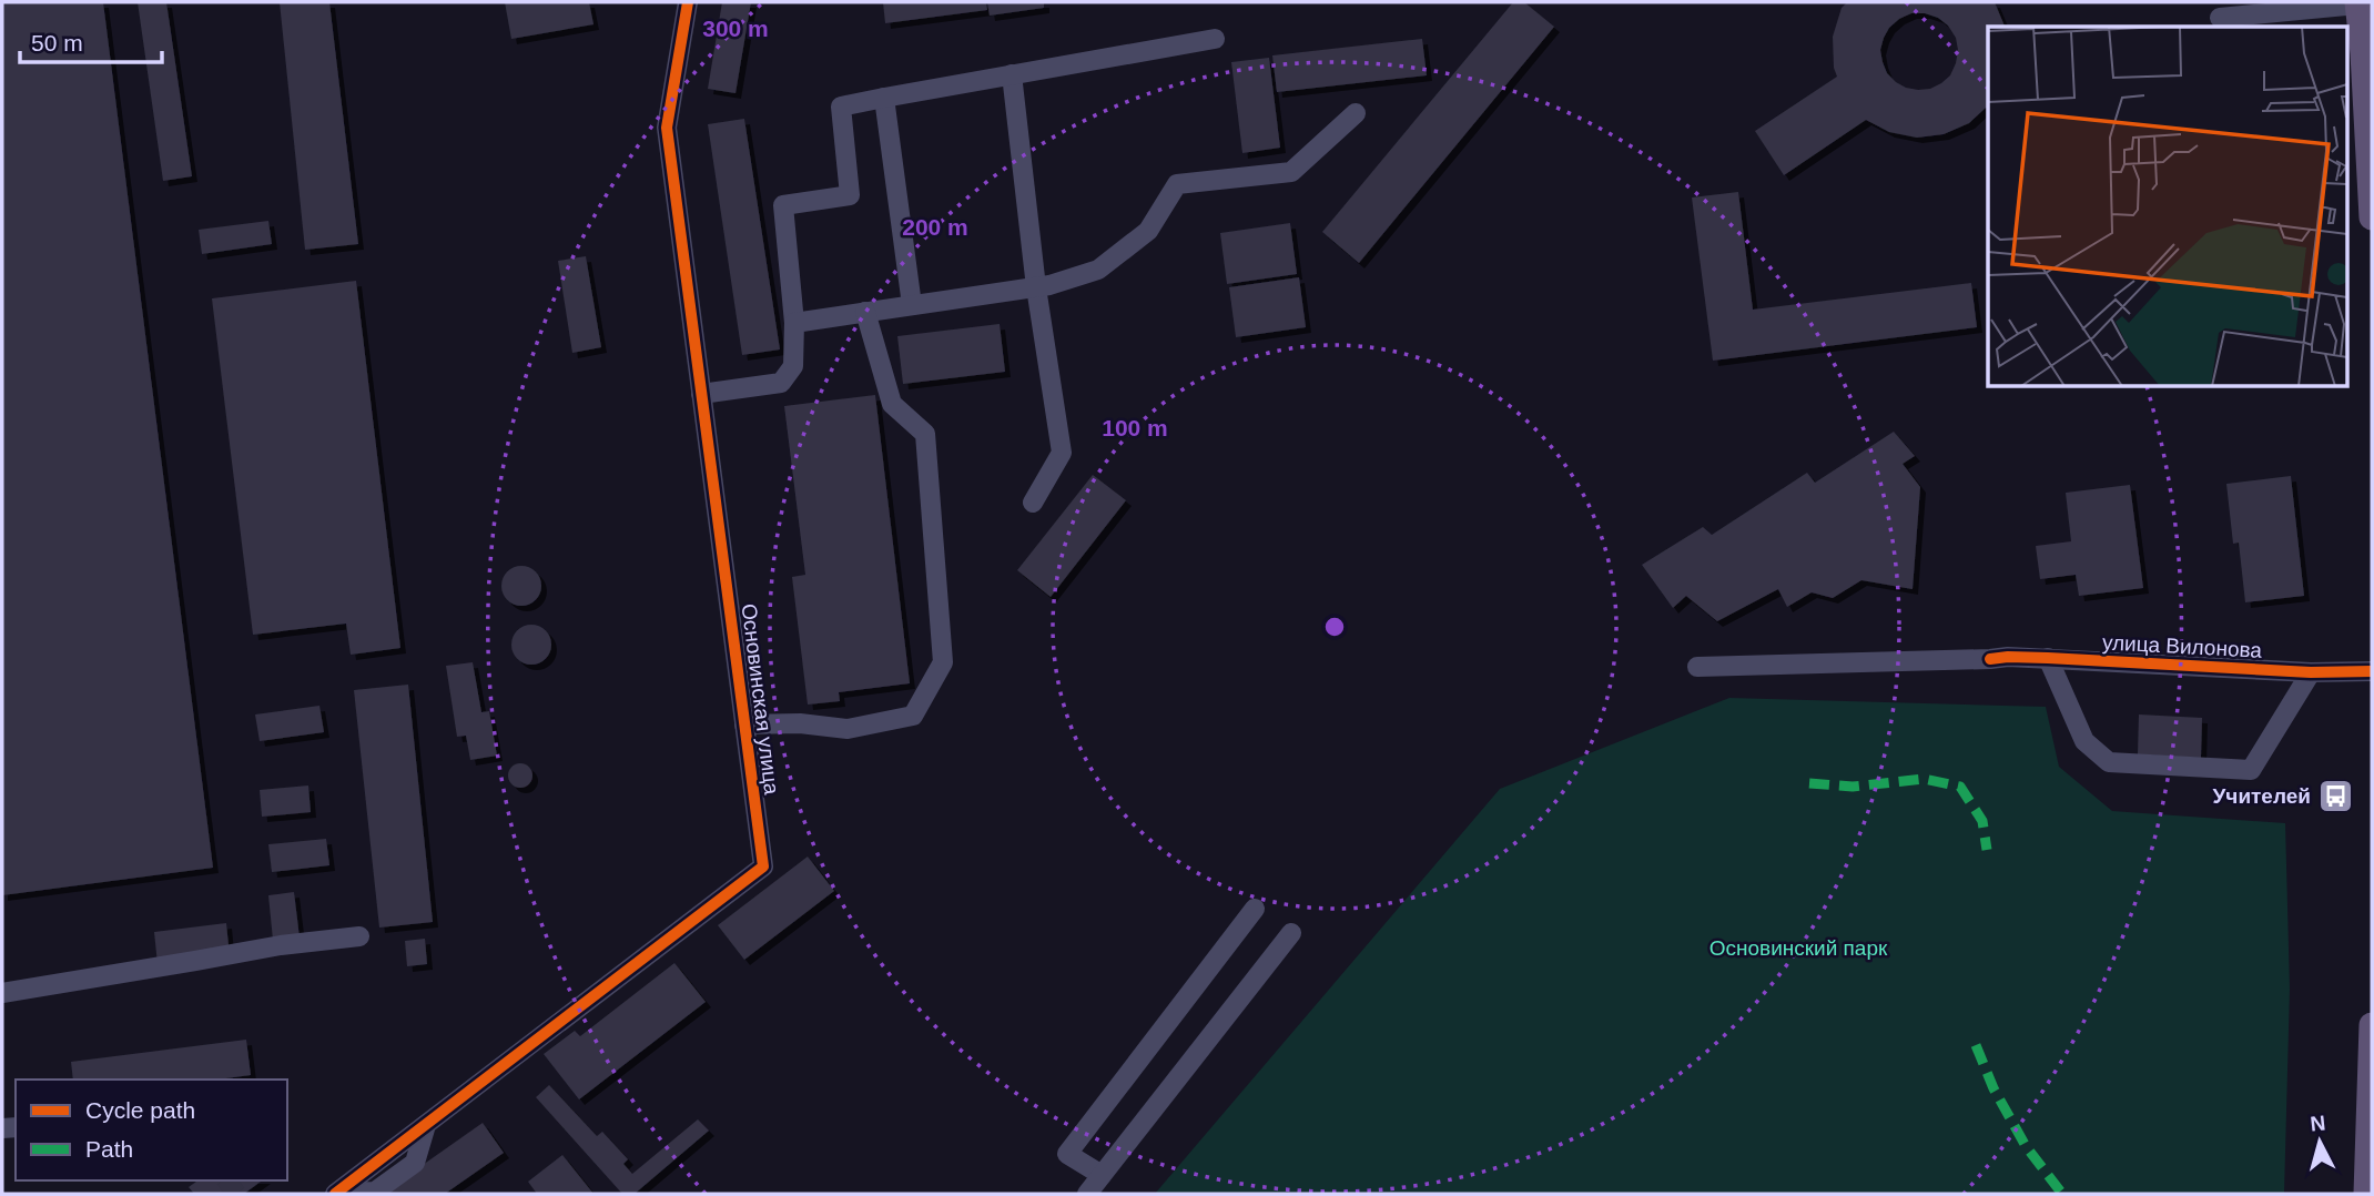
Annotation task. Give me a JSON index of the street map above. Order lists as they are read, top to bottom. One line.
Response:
{"streets":{"street":["улица Вилонова","Основинская улица"]},"parks":["Основинский парк"],"places":{"bus stop":["Учителей"]},"legend":["Cycle path","Path"],"scale_bar":"50 m","north":"top","rings":["300 m","200 m","100 m"]}
